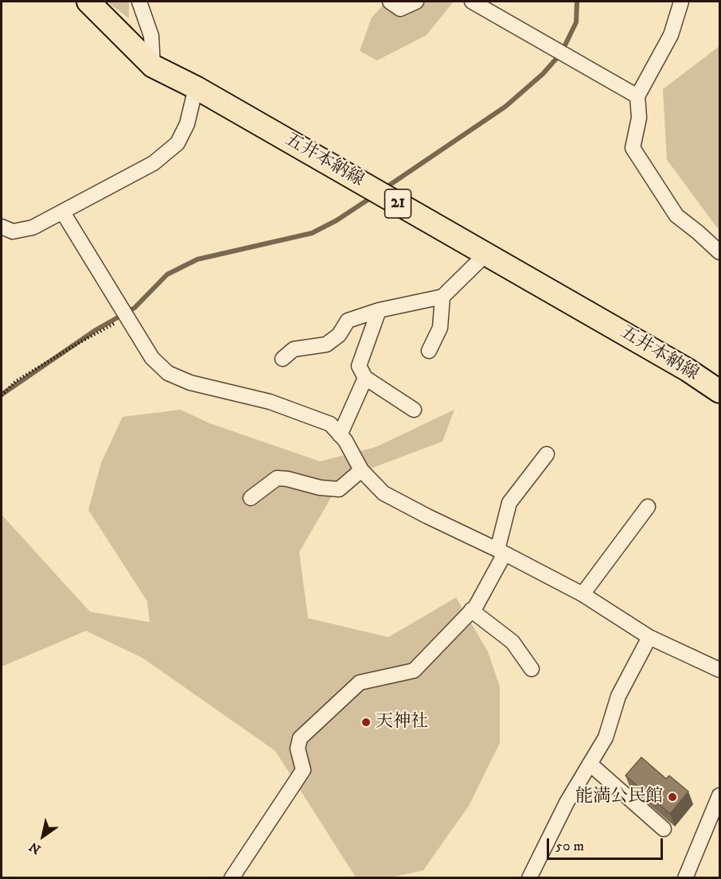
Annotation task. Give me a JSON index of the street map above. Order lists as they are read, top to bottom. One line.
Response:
{"streets":{"main road":["五井本納線","21"]},"places":["天神社","能満公民館"],"scale_bar":"50 m","north":"bottom left"}
